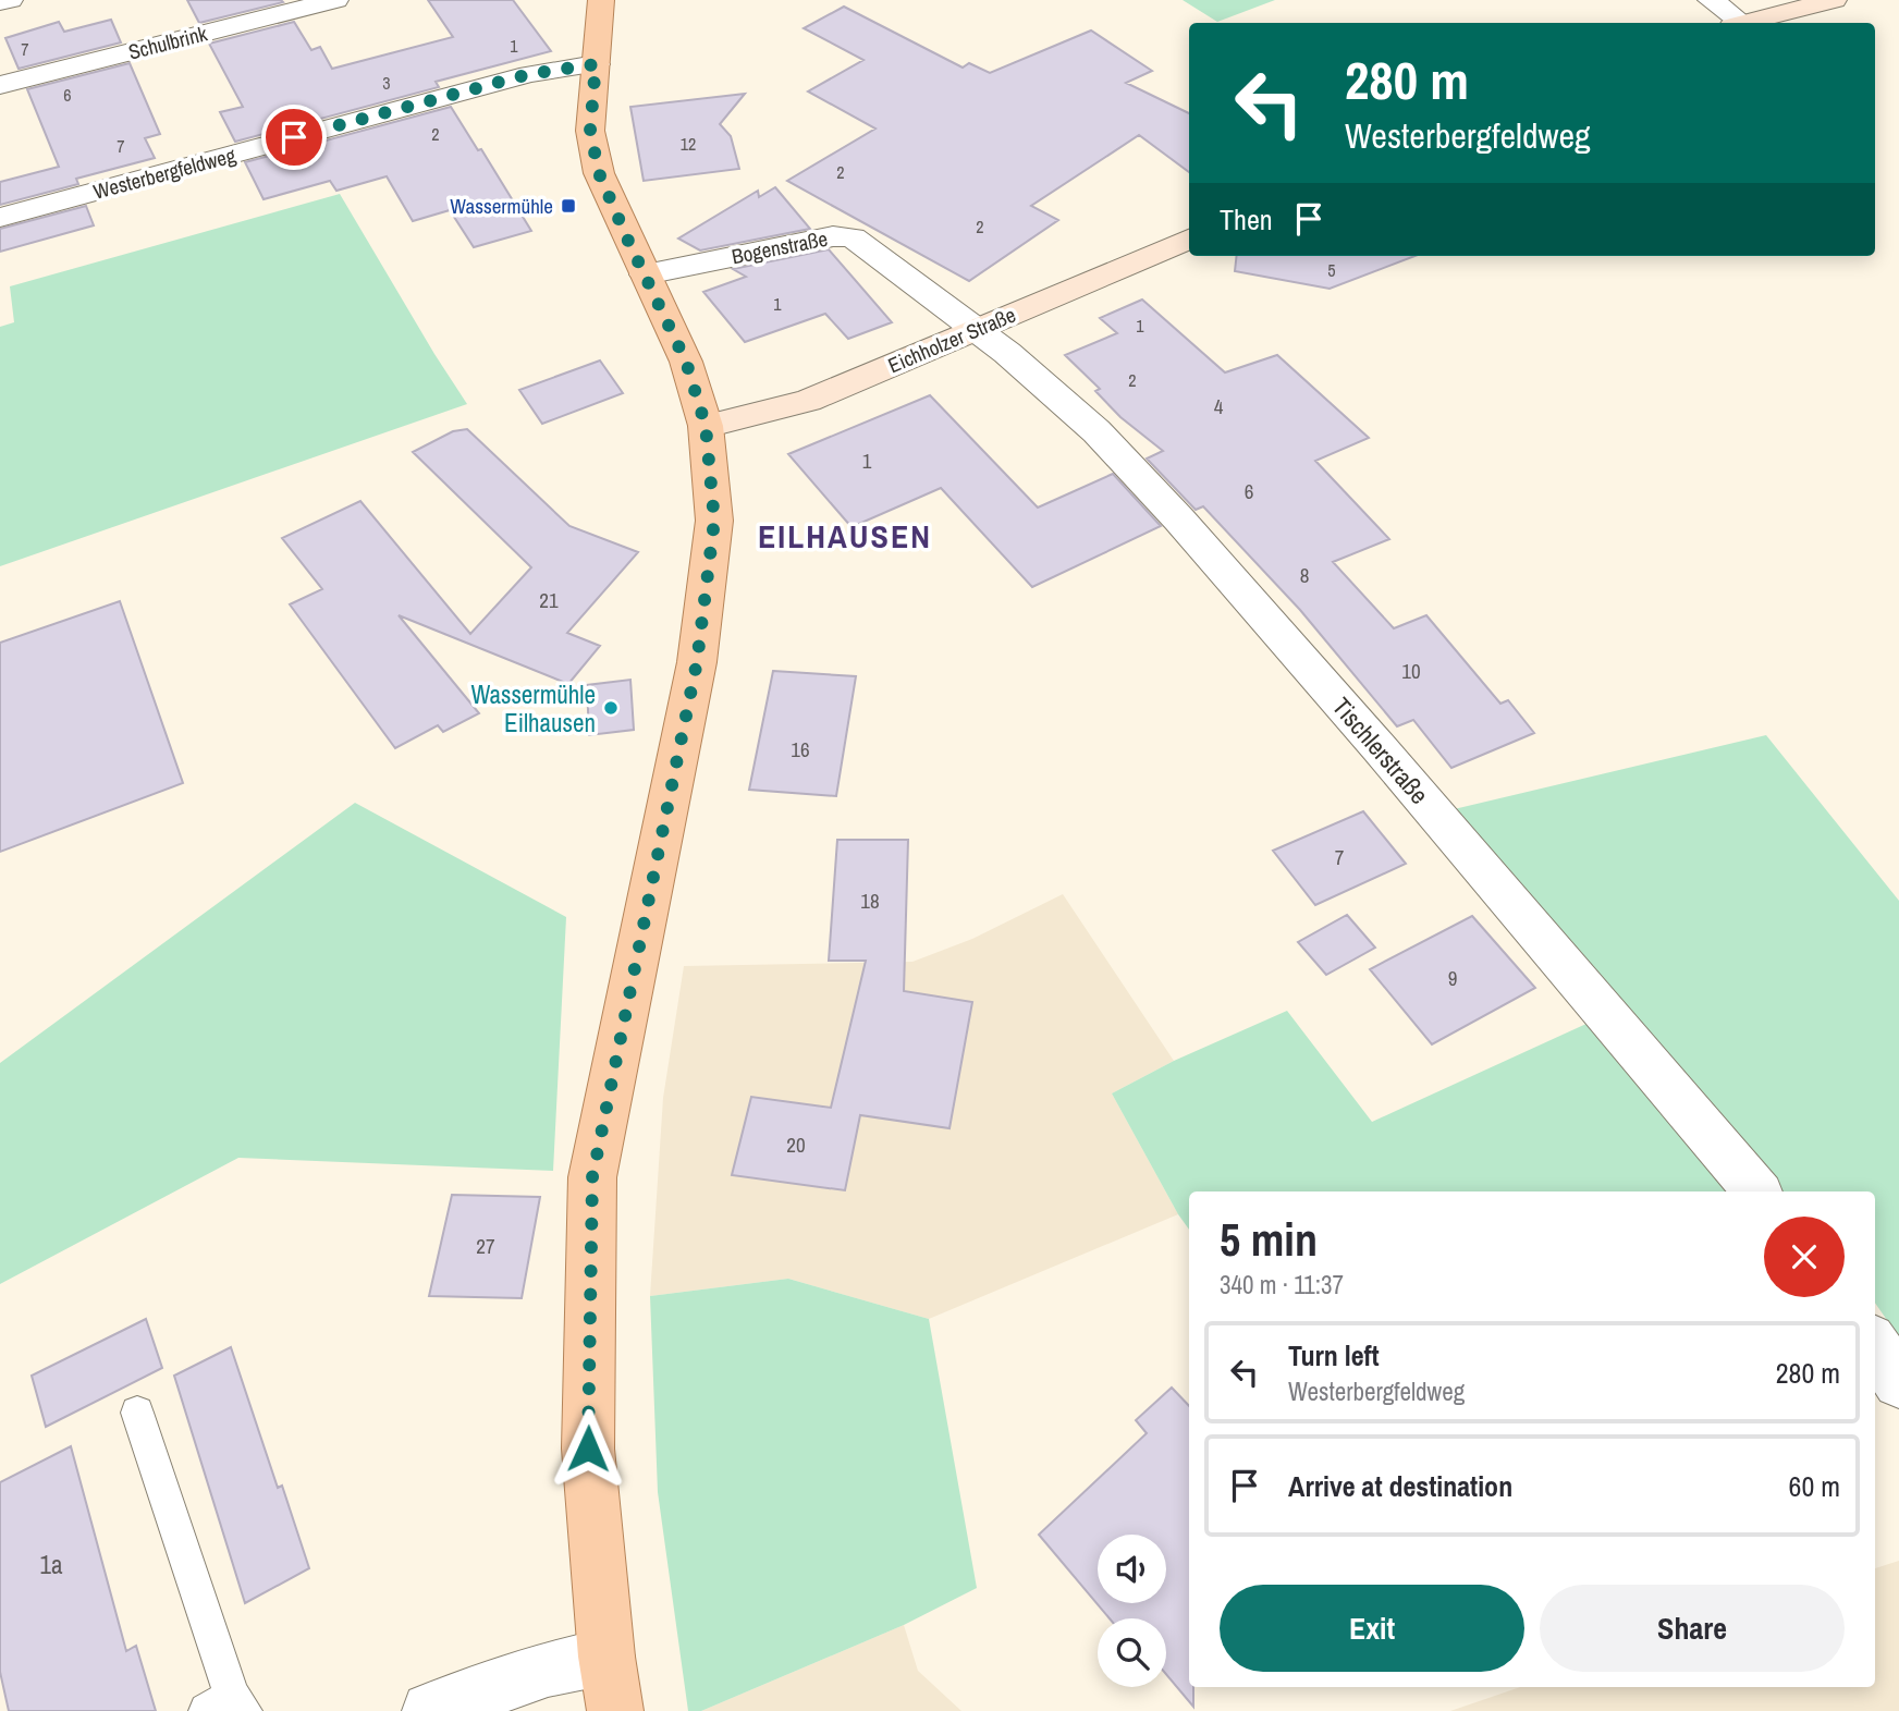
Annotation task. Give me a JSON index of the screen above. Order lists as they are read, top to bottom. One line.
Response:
{"streets":{"street":["Schulbrink","Westerbergfeldweg","Bogenstraße","Eichholzer Straße","Tischlerstraße"]},"crossings":[["Bogenstraße","Eichholzer Straße"],["Bogenstraße","Tischlerstraße"],["Eichholzer Straße","Tischlerstraße"]],"districts":["EILHAUSEN"],"places":{"transit":["Wassermühle"],"other":["Wassermühle Eilhausen"]},"house_numbers":["1","7","3","6","2","12","7","2","2","5","1","1","2","4","1","6","8","21","10","16","7","18","9","20","27","1a"],"page":{"turn":["280 m","Westerbergfeldweg"],"then":"Then","heading":["5 min","340 m · 11:37"],"list":[{"name":"Turn left","note":"Westerbergfeldweg","value":"280 m"},{"name":"Arrive at destination","value":"60 m"}],"buttons":["Exit","Share"]}}
